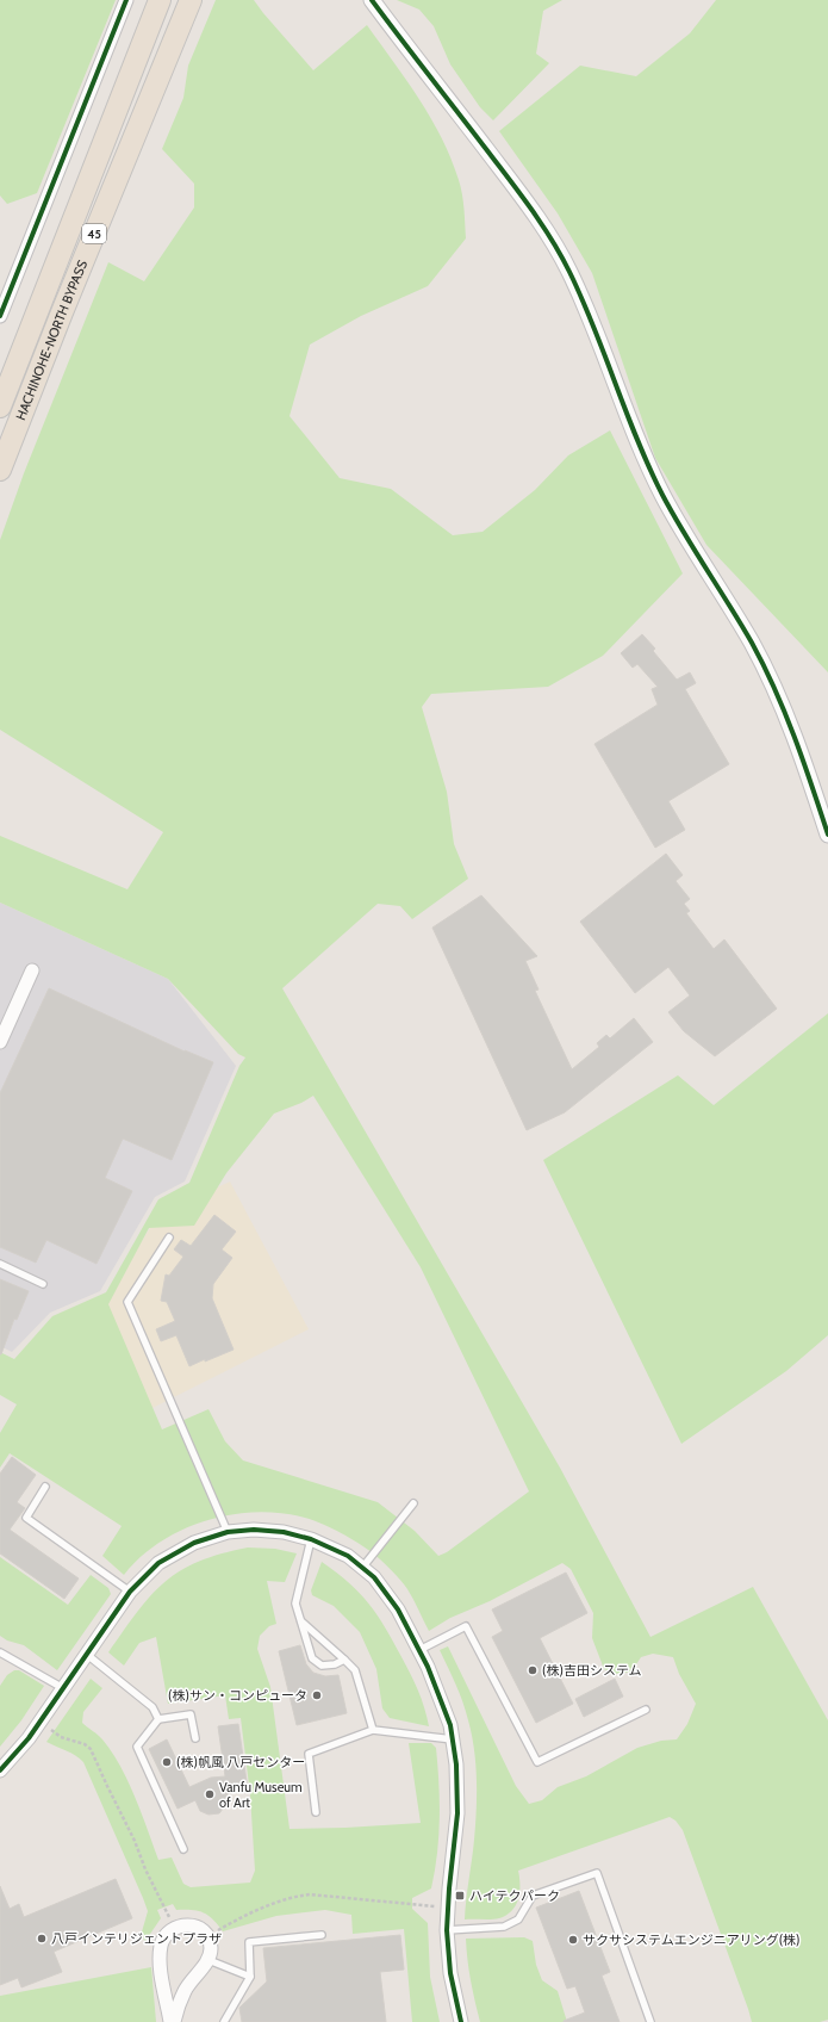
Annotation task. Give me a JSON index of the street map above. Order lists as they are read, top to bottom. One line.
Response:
{"streets":{"highway":["45","HACHINOHE-NORTH BYPASS"]},"places":{"other":["(株)吉田システム","(株)サン・コンピュータ","(株)帆風 八戸センター","Vanfu Museum of Art","八戸インテリジェントプラザ","サクサシステムエンジニアリング(株)"],"transit":["ハイテクパーク"]}}
